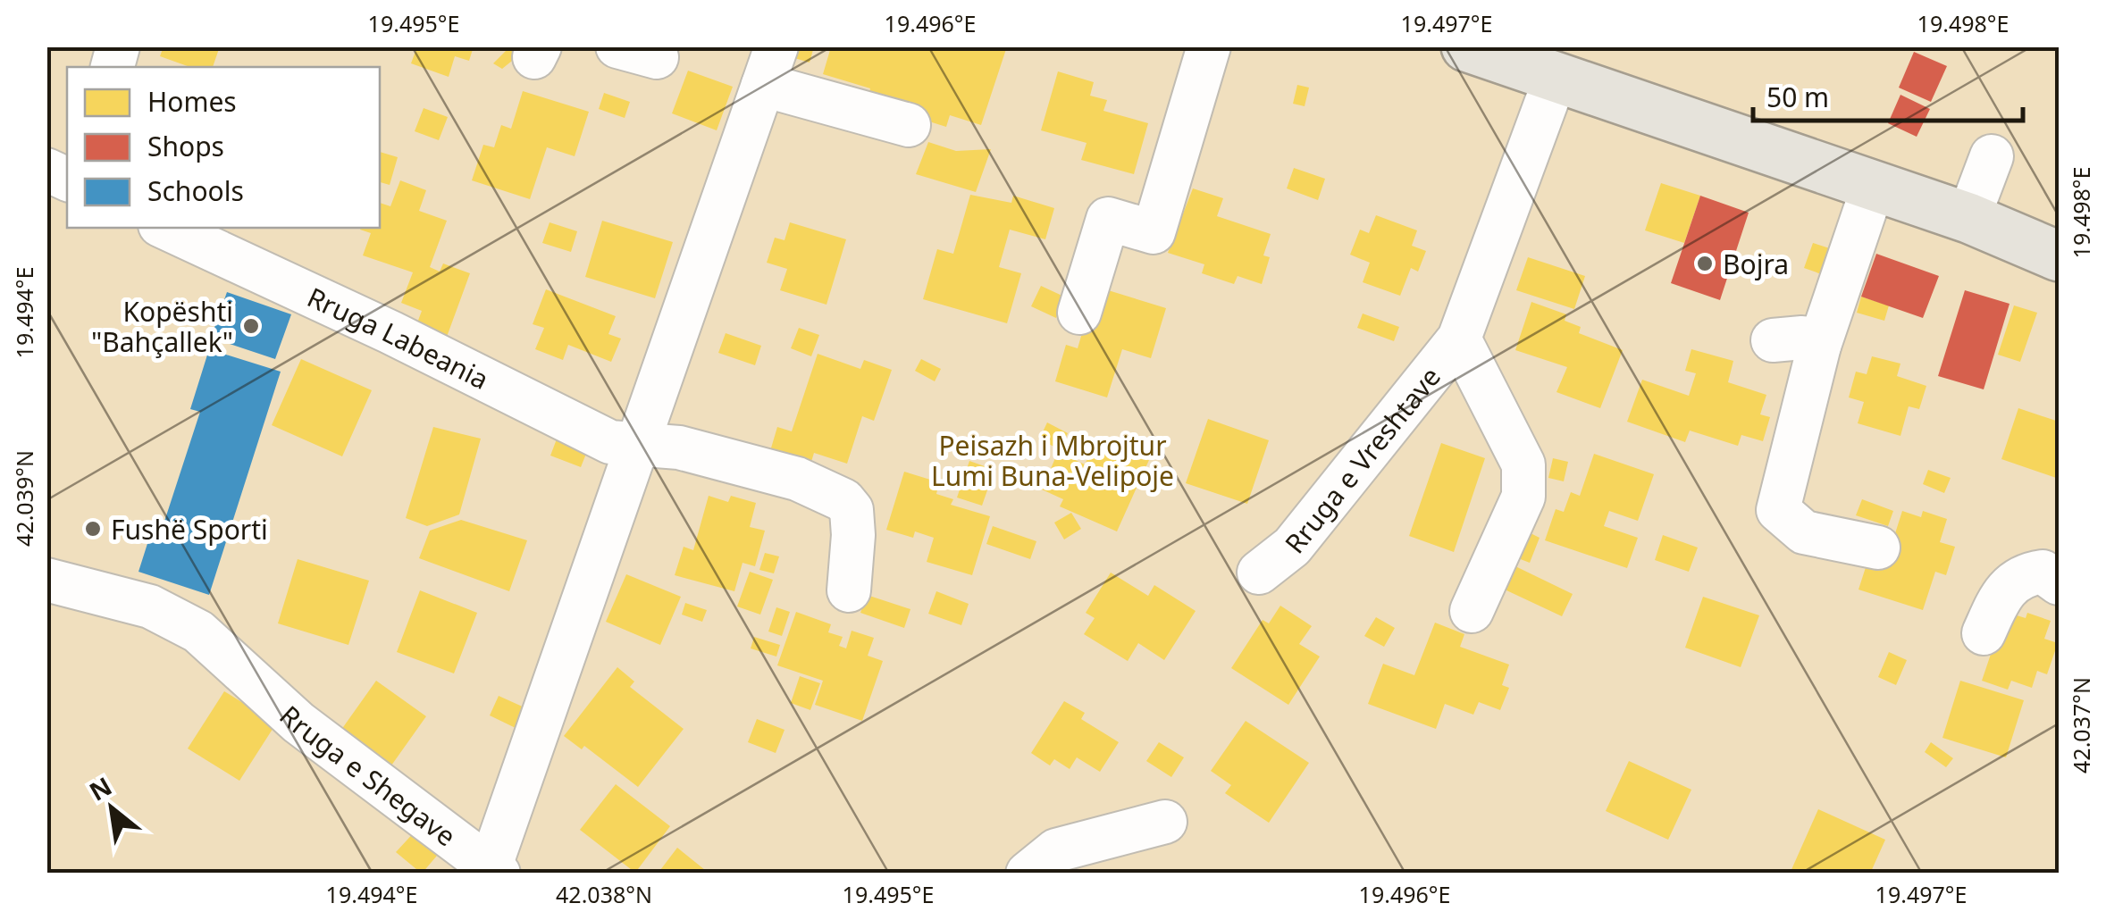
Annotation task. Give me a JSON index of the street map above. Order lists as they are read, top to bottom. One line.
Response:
{"streets":{"street":["Rruga Labeania","Rruga e Vreshtave","Rruga e Shegave"]},"crossings":[["Rruga Labeania","Rruga e Shegave"]],"parks":["Peisazh i Mbrojtur Lumi Buna-Velipoje"],"places":["Bojra","Kopështi \"Bahçallek\"","Fushë Sporti"],"legend":["Homes","Shops","Schools"],"scale_bar":"50 m","north":"top left","coordinates":["19.495°E","19.496°E","19.497°E","19.498°E","19.494°E","42.039°N","42.037°N","42.038°N"]}
